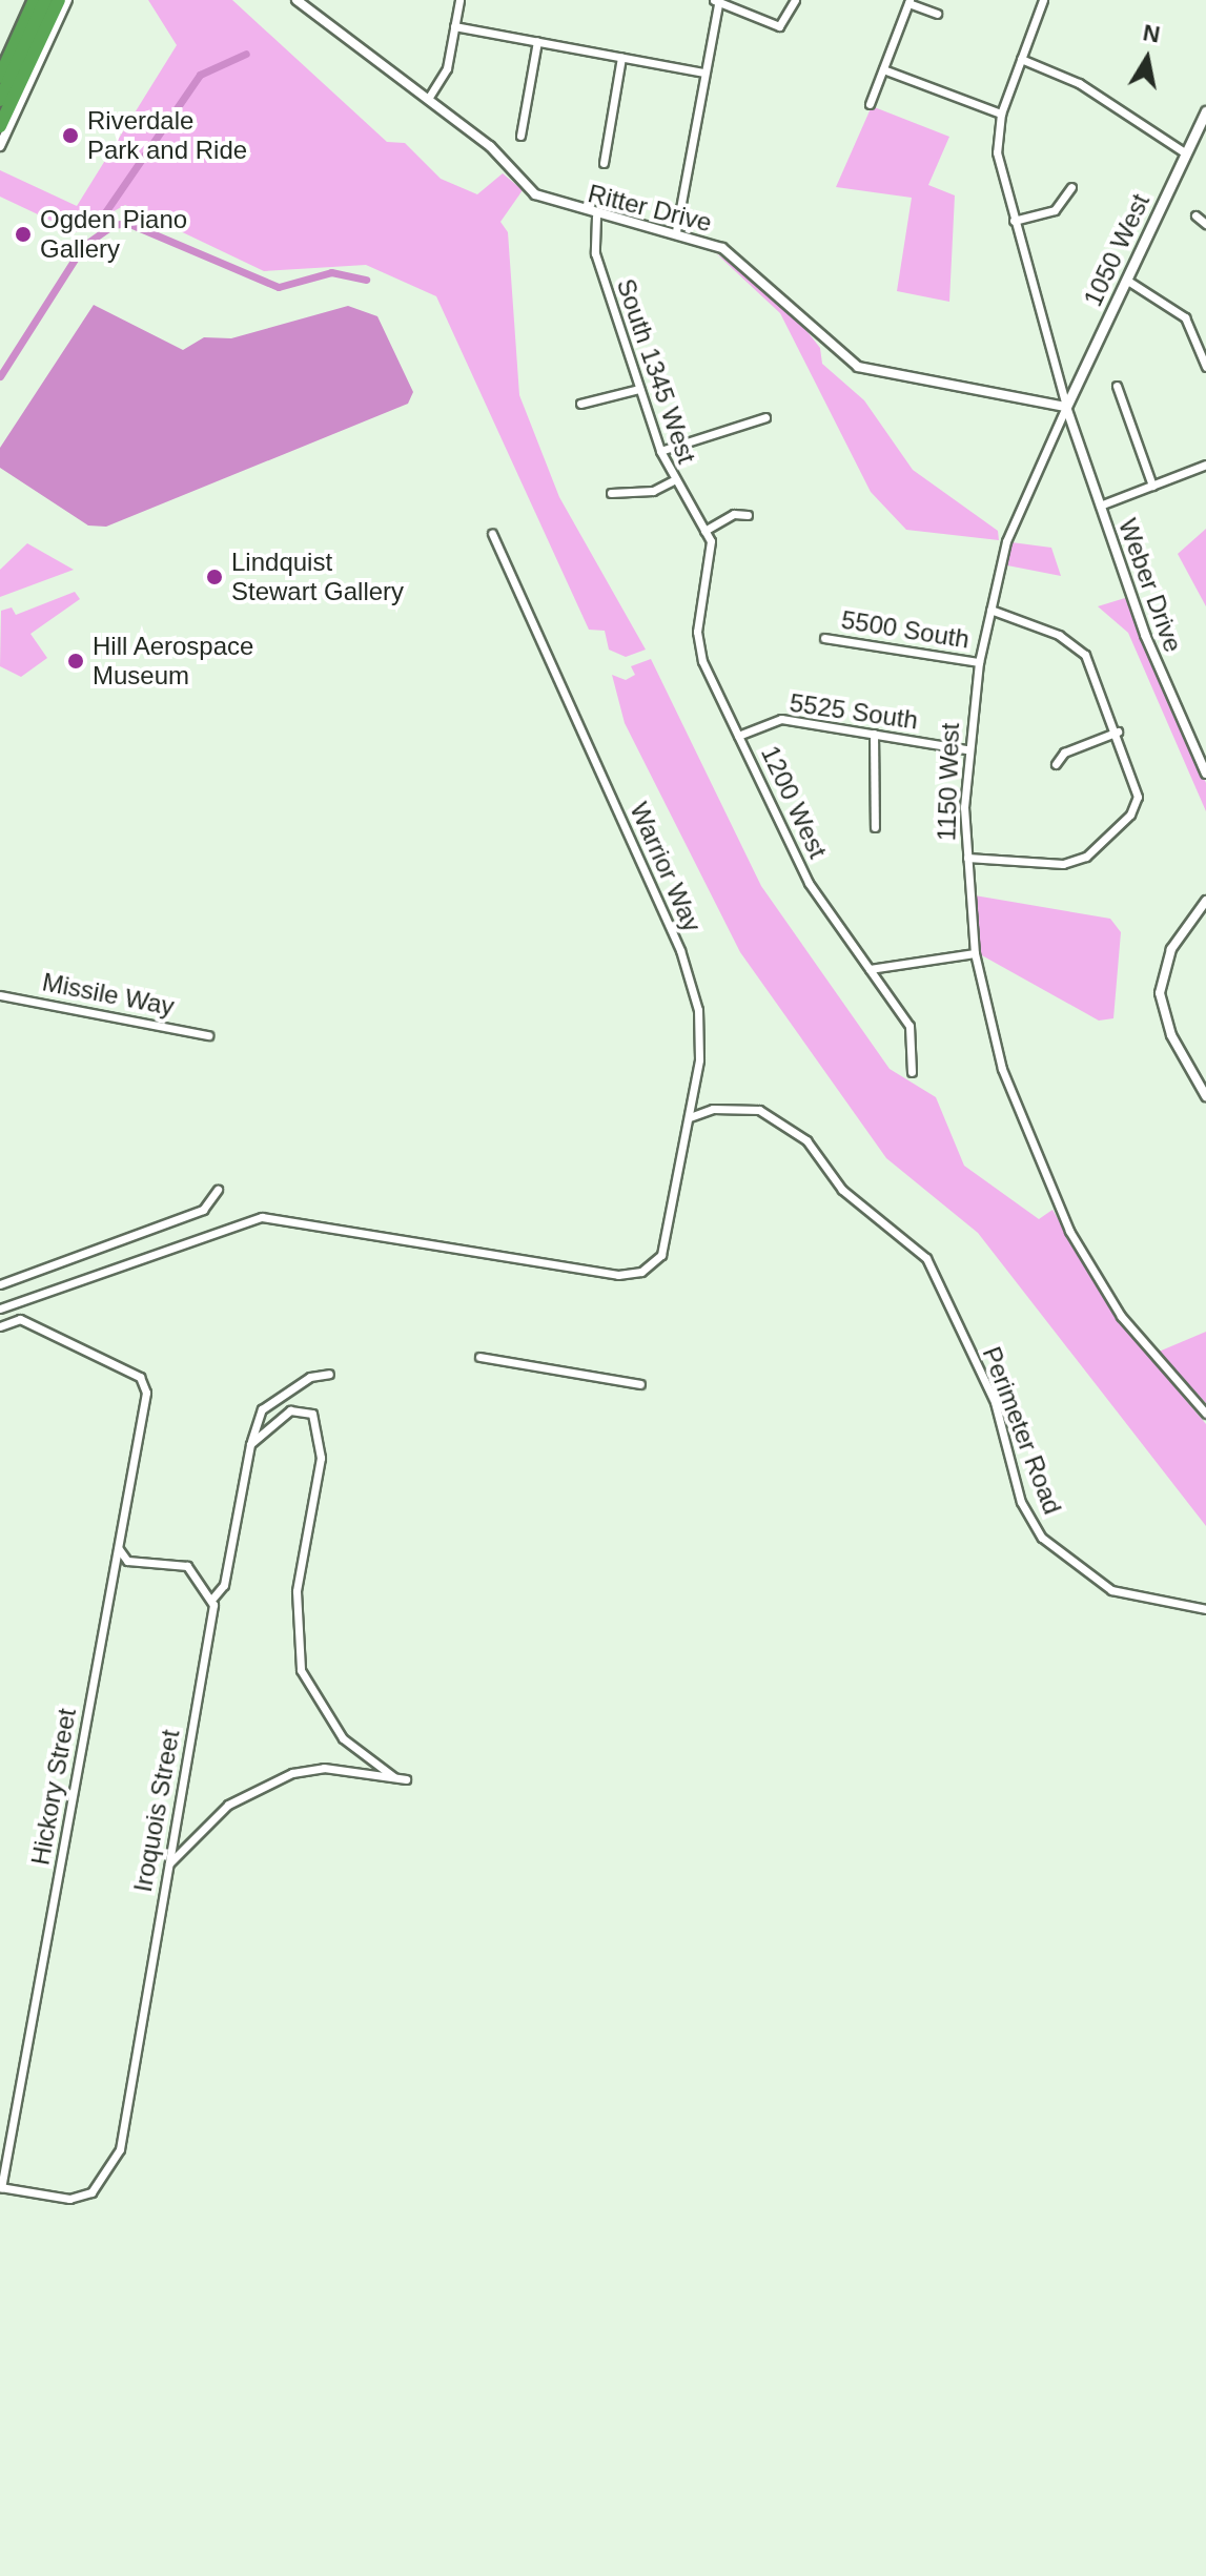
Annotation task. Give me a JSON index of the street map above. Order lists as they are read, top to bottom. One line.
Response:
{"streets":{"main road":["1050 West"],"street":["Ritter Drive","South 1345 West","Weber Drive","5500 South","5525 South","1150 West","1200 West","Warrior Way","Missile Way","Perimeter Road","Hickory Street","Iroquois Street"]},"crossings":[["Ritter Drive","1050 West"],["Ritter Drive","South 1345 West"],["Ritter Drive","Weber Drive"],["Ritter Drive","1150 West"],["1050 West","Weber Drive"],["1050 West","1150 West"],["South 1345 West","1200 West"],["Weber Drive","1150 West"],["5500 South","1150 West"],["5525 South","1150 West"],["5525 South","1200 West"],["Warrior Way","Perimeter Road"],["Hickory Street","Iroquois Street"]],"places":["Riverdale Park and Ride","Ogden Piano Gallery","Lindquist Stewart Gallery","Hill Aerospace Museum"],"north":"top"}
